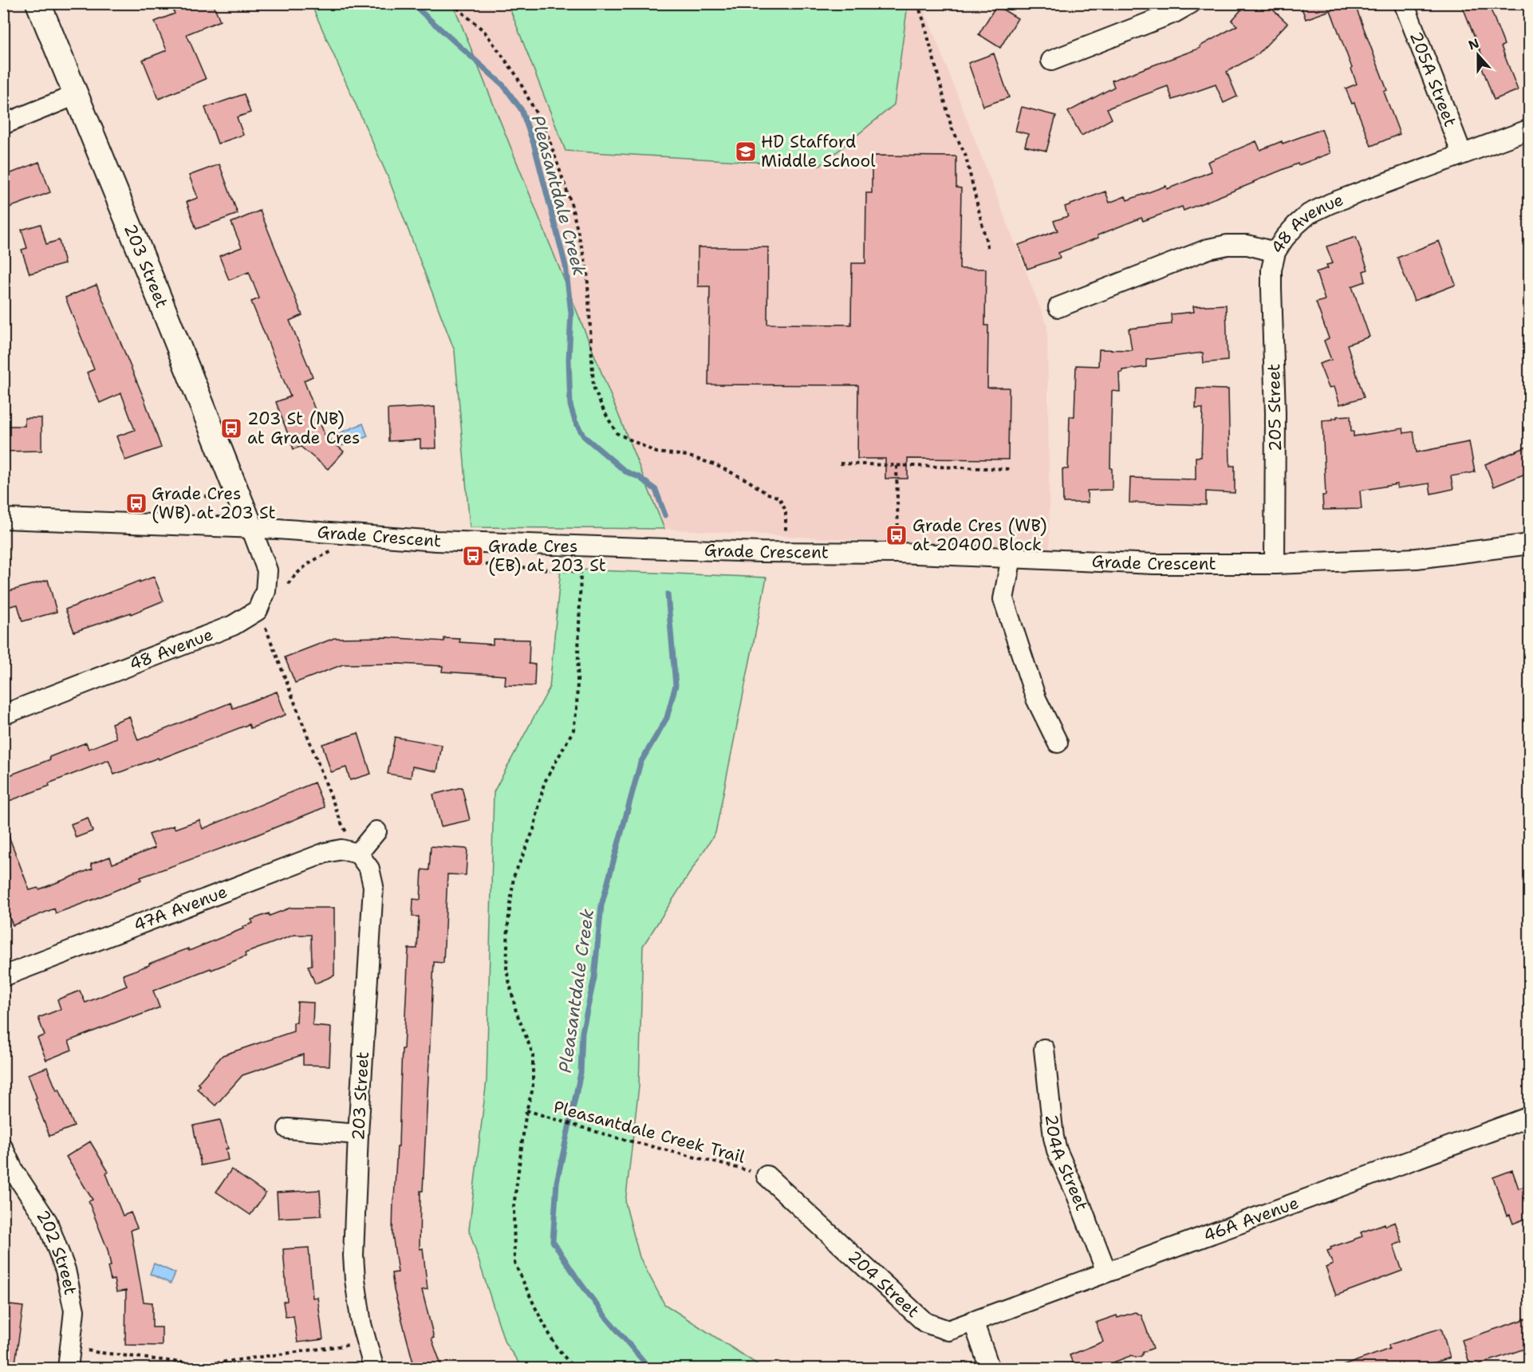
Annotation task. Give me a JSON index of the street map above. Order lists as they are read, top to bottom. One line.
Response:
{"streets":{"main road":["203 Street"],"street":["205A Street","48 Avenue","205 Street","Grade Crescent","47A Avenue","204A Street","46A Avenue","202 Street","204 Street"],"path":["Pleasantdale Creek Trail"]},"crossings":[["205A Street","48 Avenue"],["48 Avenue","203 Street"],["48 Avenue","205 Street"],["48 Avenue","Grade Crescent"],["203 Street","Grade Crescent"],["203 Street","47A Avenue"],["205 Street","Grade Crescent"],["Pleasantdale Creek Trail","204 Street"],["204A Street","46A Avenue"],["46A Avenue","204 Street"]],"water":["Pleasantdale Creek"],"places":{"school or university":["HD Stafford Middle School"],"bus stop":["203 St (NB) at Grade Cres","Grade Cres (WB) at 203 St","Grade Cres (WB) at 20400 Block","Grade Cres (EB) at 203 St"]},"north":"top"}
